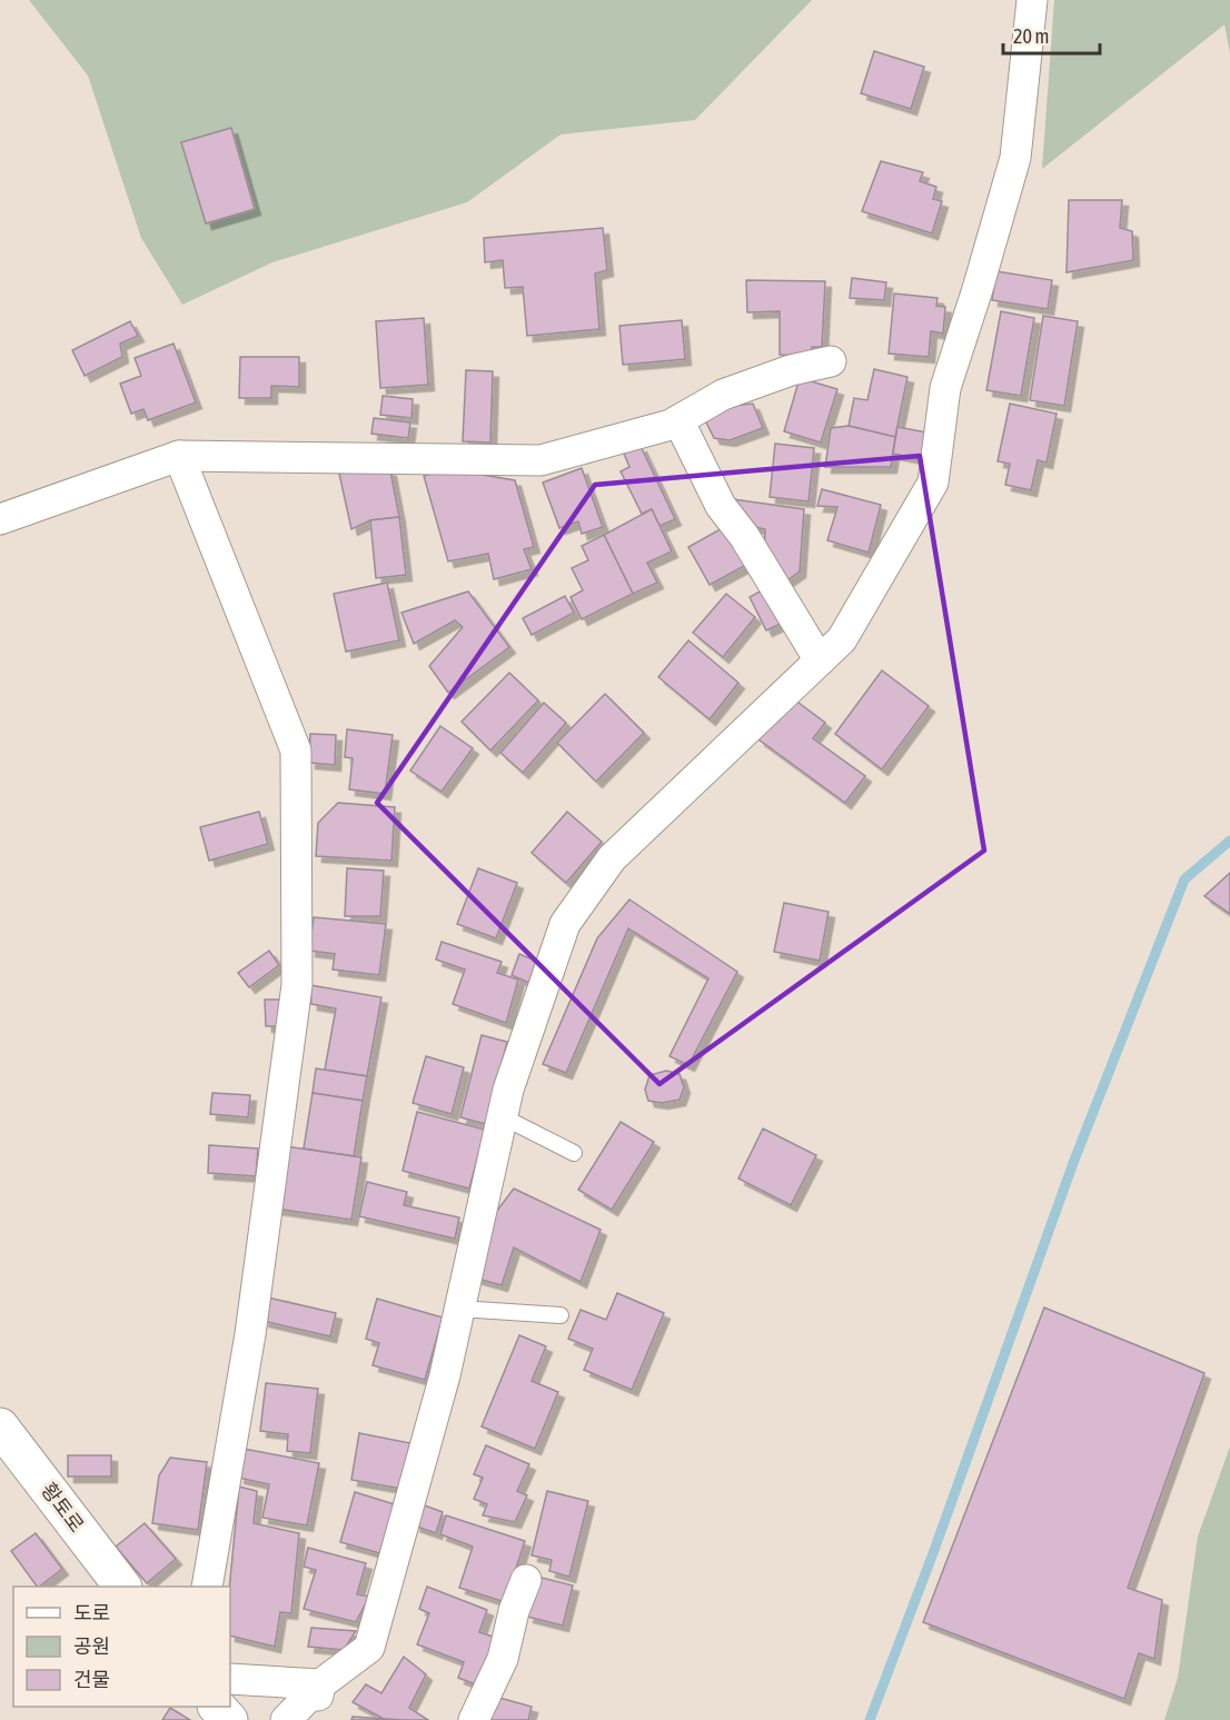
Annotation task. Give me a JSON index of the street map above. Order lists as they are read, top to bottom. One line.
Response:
{"streets":{"main road":["황토로"]},"legend":["도로","공원","건물"],"scale_bar":"20 m"}
